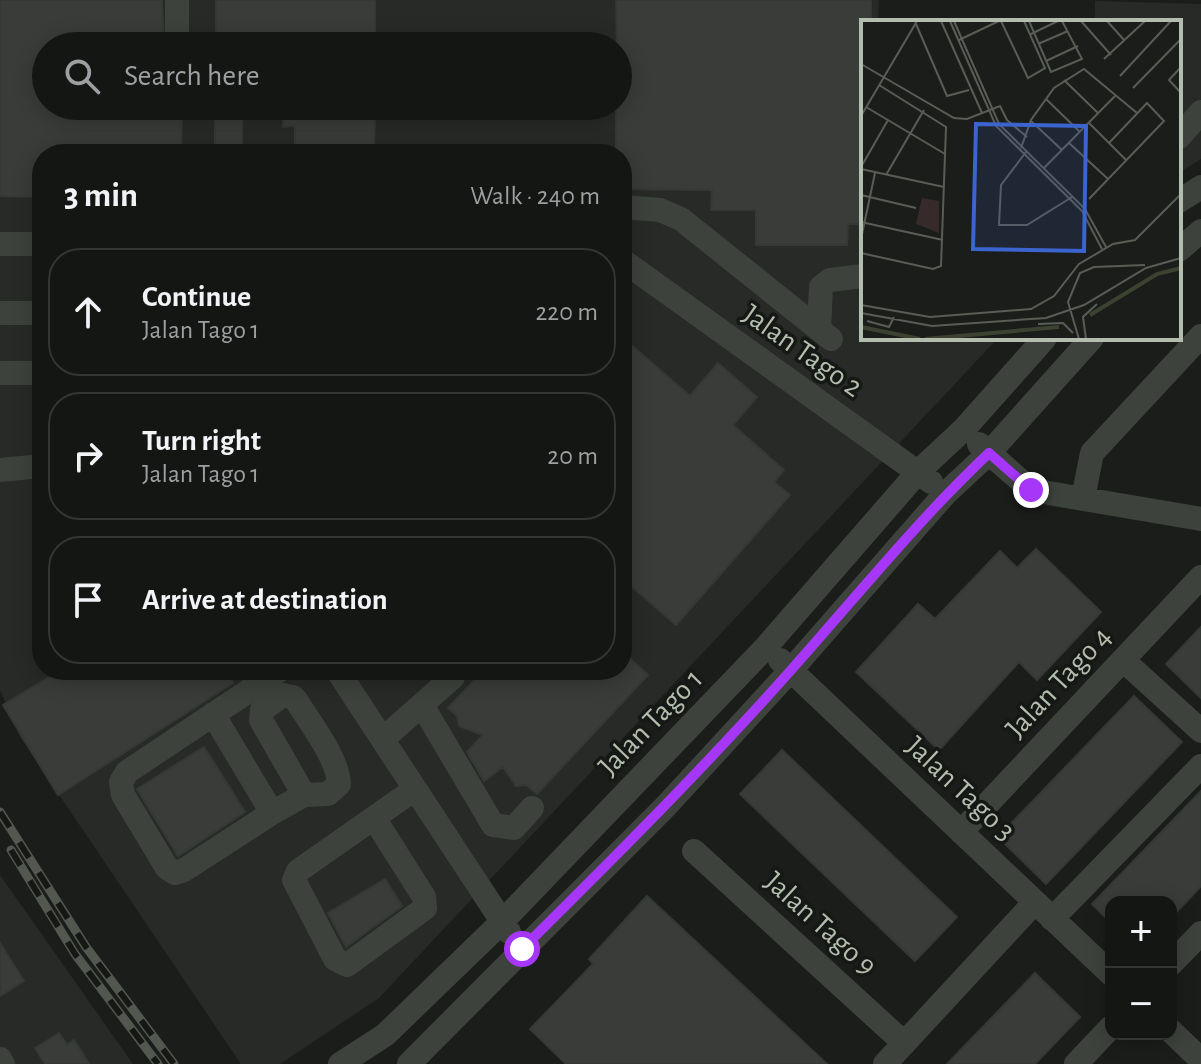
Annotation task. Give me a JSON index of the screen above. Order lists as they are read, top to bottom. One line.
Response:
{"streets":{"street":["Jalan Tago 2","Jalan Tago 4","Jalan Tago 1","Jalan Tago 3","Jalan Tago 9"]},"crossings":[["Jalan Tago 2","Jalan Tago 1"],["Jalan Tago 4","Jalan Tago 3"],["Jalan Tago 1","Jalan Tago 3"]],"page":{"search":"Search here","heading":["3 min","Walk · 240 m"],"list":[["Continue","Jalan Tago 1","220 m"],["Turn right","Jalan Tago 1","20 m"],"Arrive at destination"],"map_buttons":["+","−"]}}
